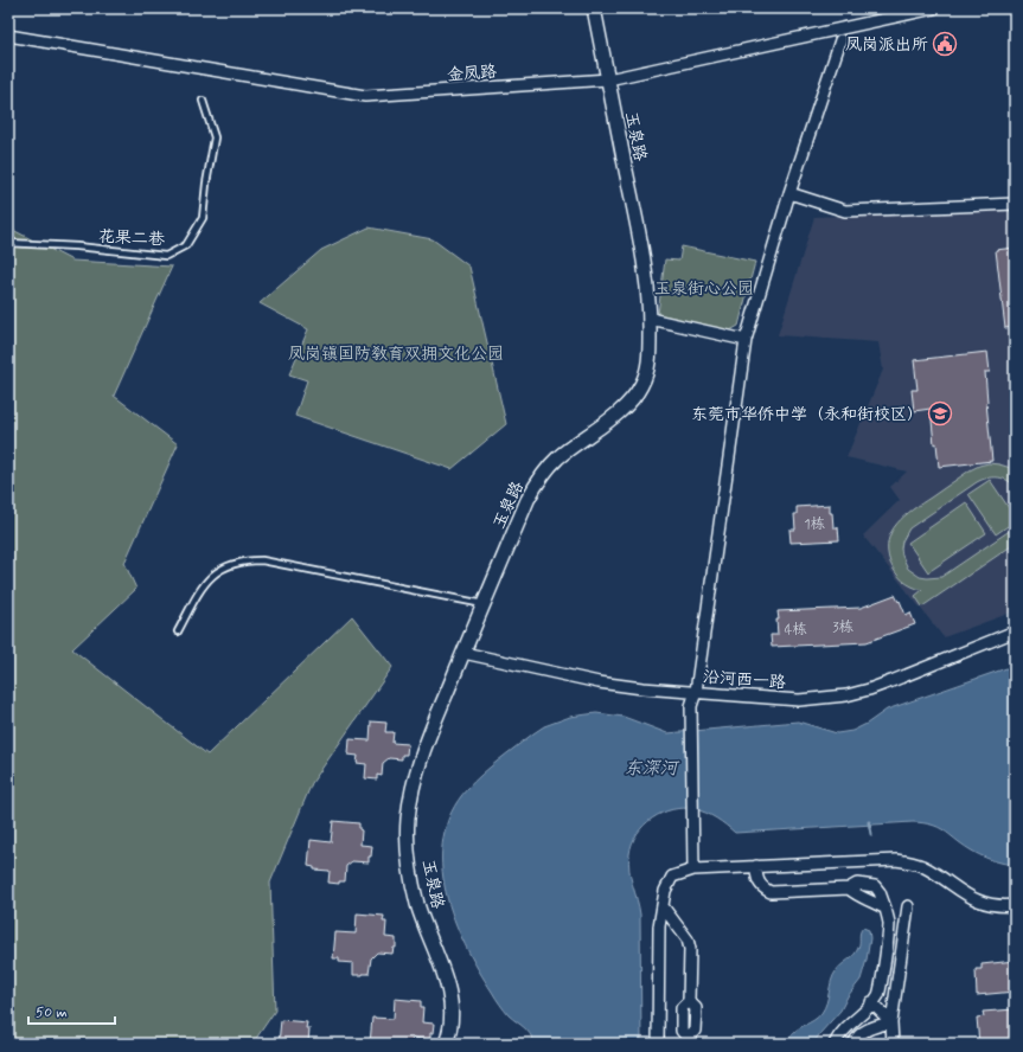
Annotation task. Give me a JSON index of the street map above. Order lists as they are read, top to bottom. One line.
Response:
{"streets":{"street":["金凤路","玉泉路","沿河西一路"],"lane":["花果二巷"]},"crossings":[["金凤路","玉泉路"],["玉泉路","沿河西一路"]],"water":["东深河"],"parks":["玉泉街心公园","凤岗镇国防教育双拥文化公园"],"places":{"public building":["凤岗派出所"],"school or university":["东莞市华侨中学（永和街校区）"]},"house_numbers":["1栋","3栋","4栋"],"scale_bar":"50 m"}
